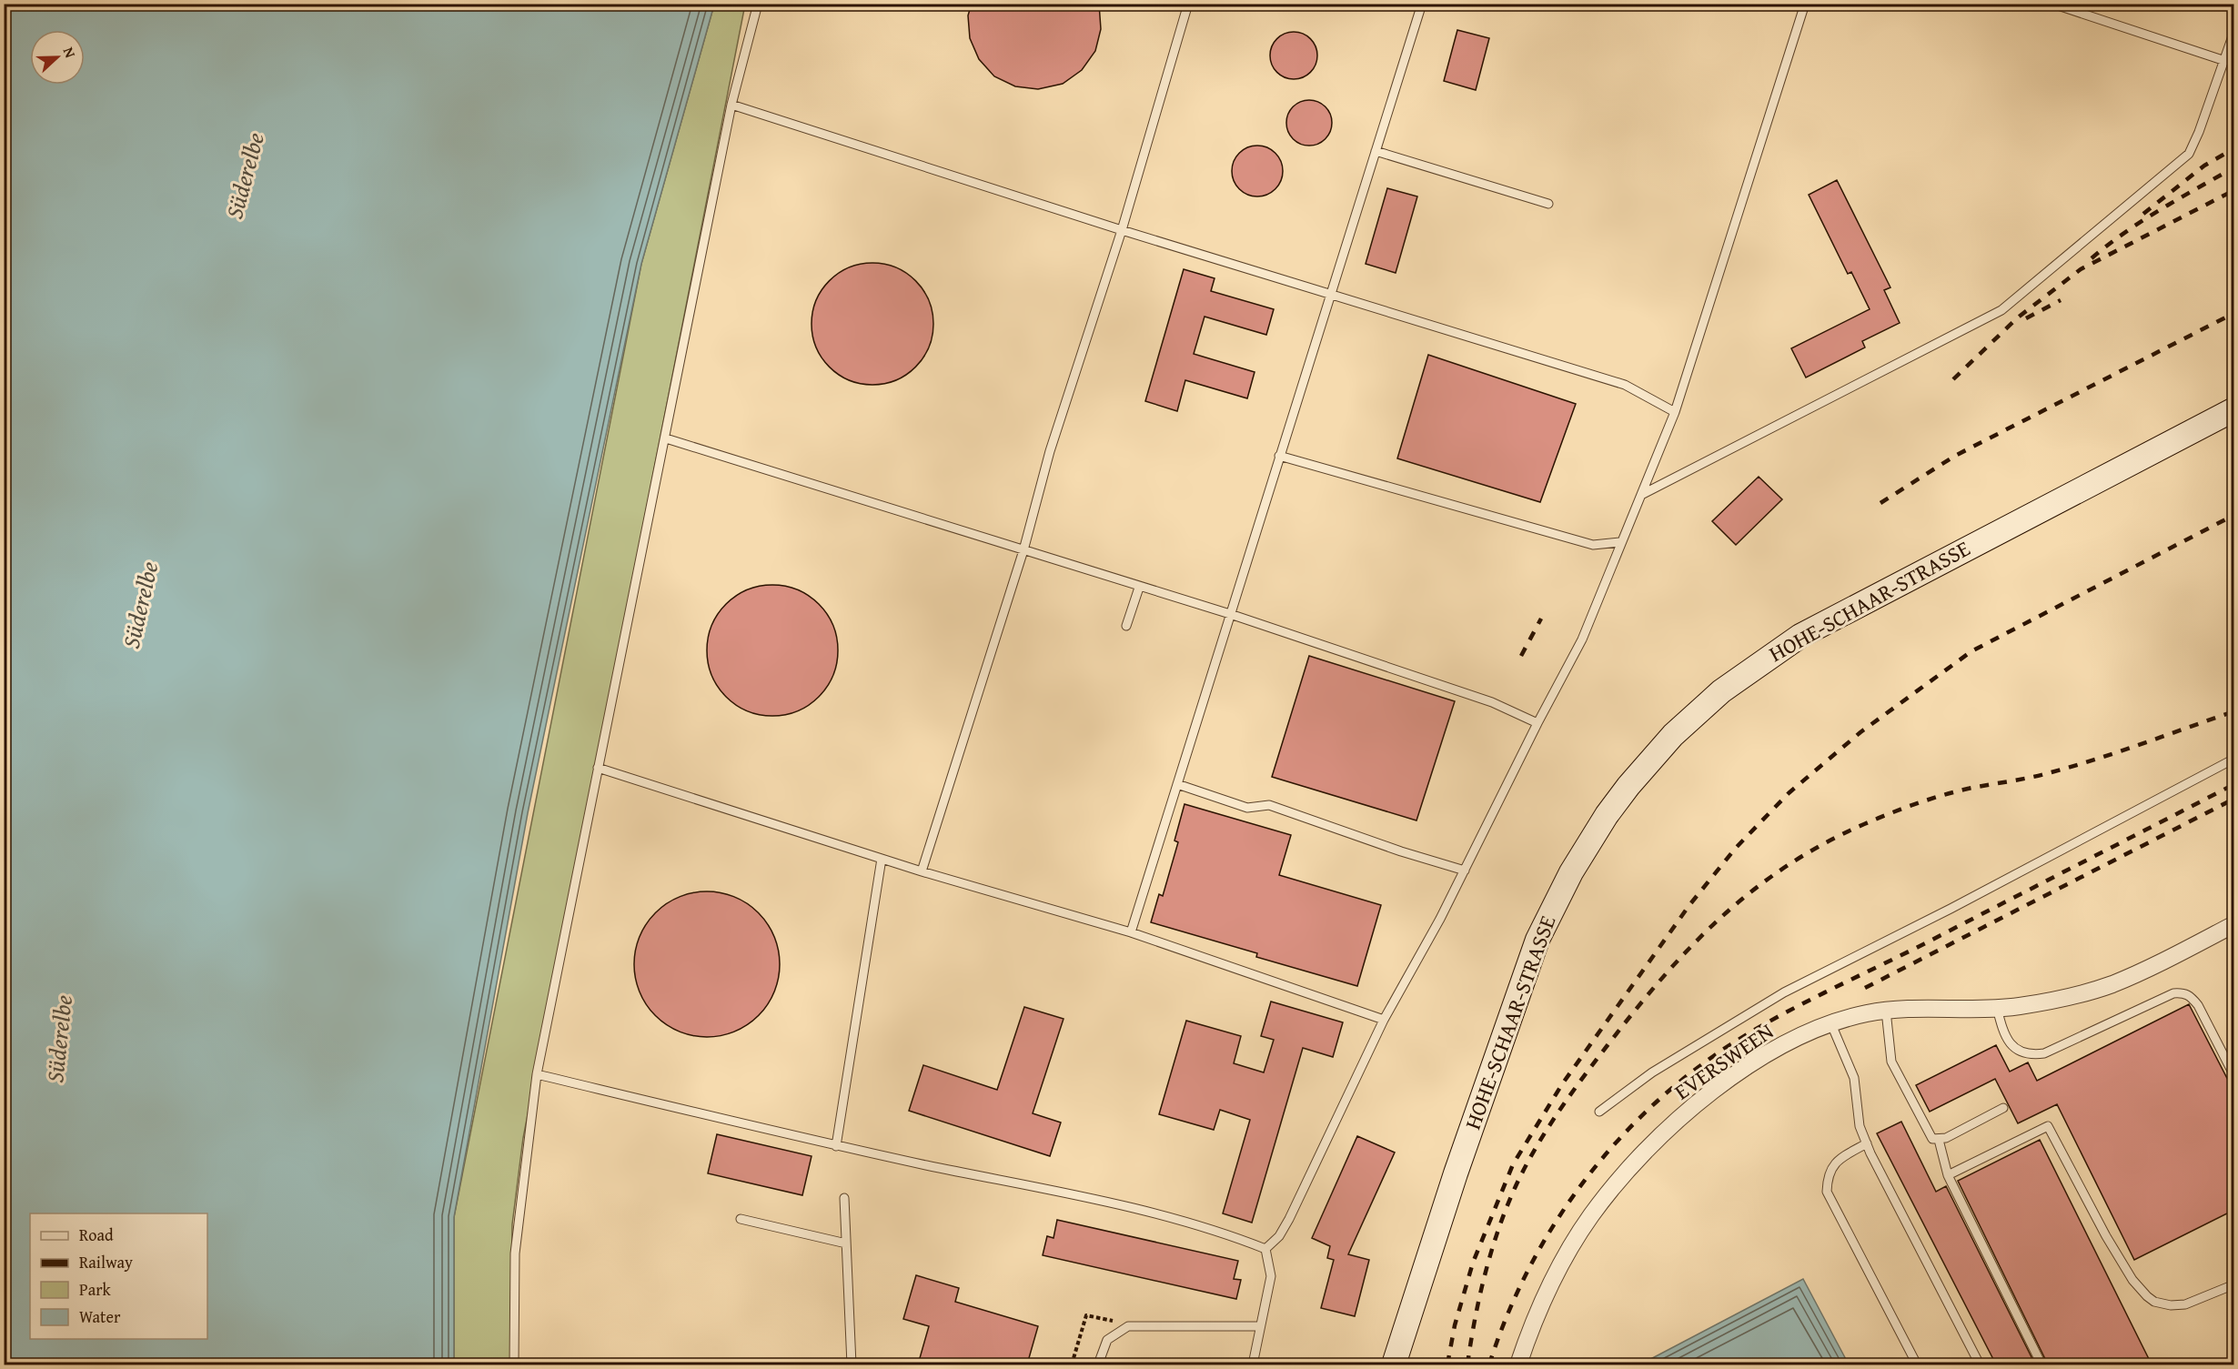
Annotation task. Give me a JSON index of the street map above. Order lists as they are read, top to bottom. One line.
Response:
{"streets":{"main road":["HOHE-SCHAAR-STRASSE"],"street":["EVERSWEEN"]},"water":["Süderelbe"],"legend":["Road","Railway","Park","Water"],"north":"right"}
